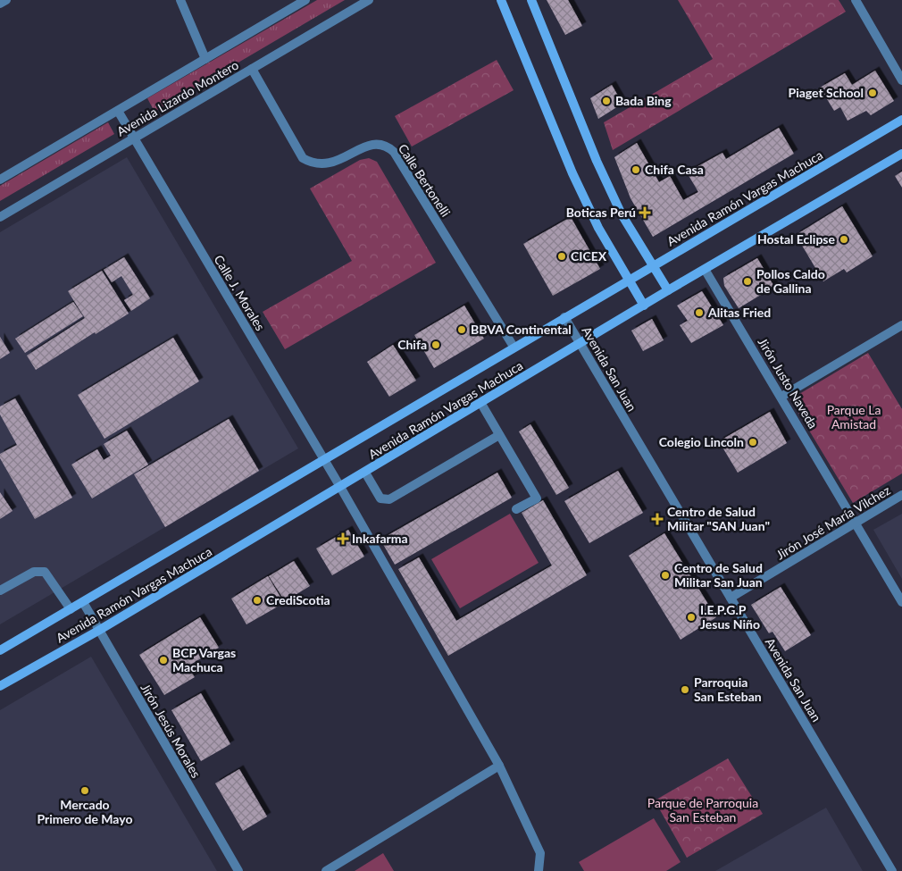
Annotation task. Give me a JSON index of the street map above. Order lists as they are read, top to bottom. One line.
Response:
{"streets":{"main road":["Avenida Ramón Vargas Machuca"],"street":["Avenida Lizardo Montero","Calle Bertonelli","Calle J. Morales","Avenida San Juan","Jirón Justo Naveda","Jirón José María Vilchez","Jirón Jesús Morales"]},"crossings":[["Avenida Lizardo Montero","Calle Bertonelli"],["Avenida Lizardo Montero","Calle J. Morales"],["Calle Bertonelli","Avenida Ramón Vargas Machuca"],["Avenida Ramón Vargas Machuca","Calle J. Morales"],["Avenida Ramón Vargas Machuca","Avenida San Juan"],["Avenida Ramón Vargas Machuca","Jirón Justo Naveda"],["Avenida Ramón Vargas Machuca","Jirón Jesús Morales"],["Avenida San Juan","Jirón José María Vilchez"],["Jirón Justo Naveda","Jirón José María Vilchez"]],"parks":["Parque La Amistad","Parque de Parroquia San Esteban"],"places":{"other":["Piaget School","Bada Bing","Chifa Casa","Hostal Eclipse","CICEX","Pollos Caldo de Gallina","Alitas Fried","BBVA Continental","Chifa","Colegio Lincoln","Centro de Salud Militar San Juan","CrediScotia","I.E.P.G.P Jesus Niño","BCP Vargas Machuca","Parroquia San Esteban","Mercado Primero de Mayo"],"health":["Boticas Perú","Centro de Salud Militar \"SAN Juan\"","Inkafarma"]}}
